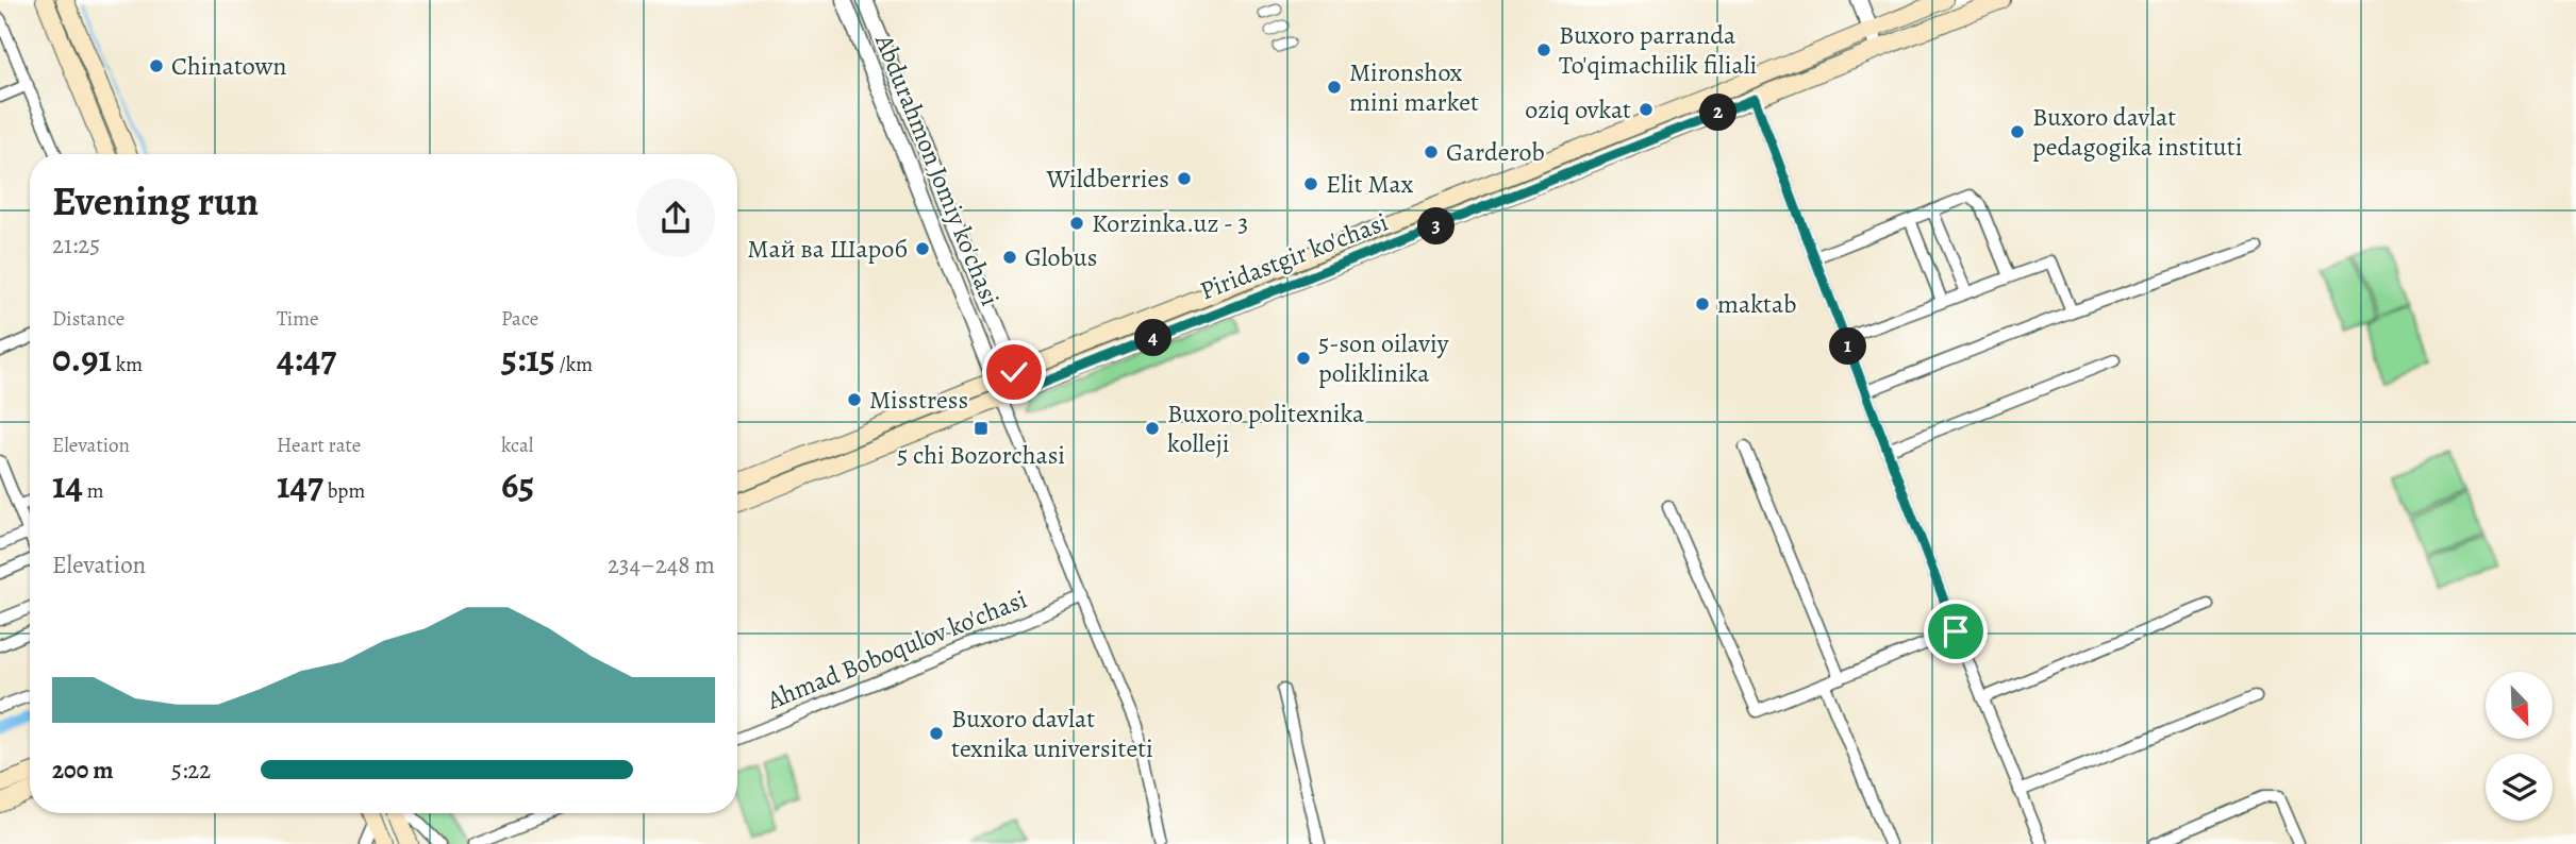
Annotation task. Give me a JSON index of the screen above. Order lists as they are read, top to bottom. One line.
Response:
{"streets":{"main road":["Piridastgir ko'chasi"],"street":["Abdurahmon Jomiy ko'chasi","Ahmad Boboqulov ko'chasi"]},"crossings":[["Abdurahmon Jomiy ko'chasi","Piridastgir ko'chasi"]],"places":{"other":["Buxoro parranda To'qimachilik filiali","Chinatown","Mironshox mini market","oziq ovkat","Buxoro davlat pedagogika instituti","Garderob","Wildberries","Elit Max","Korzinka.uz - 3","Май ва Шароб","Globus","maktab","5-son oilaviy poliklinika","Misstress","Buxoro politexnika kolleji","Buxoro davlat texnika universiteti"],"transit":["5 chi Bozorchasi"]},"north":"bottom right","page":{"pins":["2","3","4","1"],"heading":["Evening run","21:25"],"stats":[["Distance","0.91 km"],["Time","4:47"],["Pace","5:15 /km"],["Elevation","14 m"],["Heart rate","147 bpm"],["kcal","65"]],"chart":["Elevation","234–248 m"],"list":[{"name":"200 m","note":"5:22"}]}}
